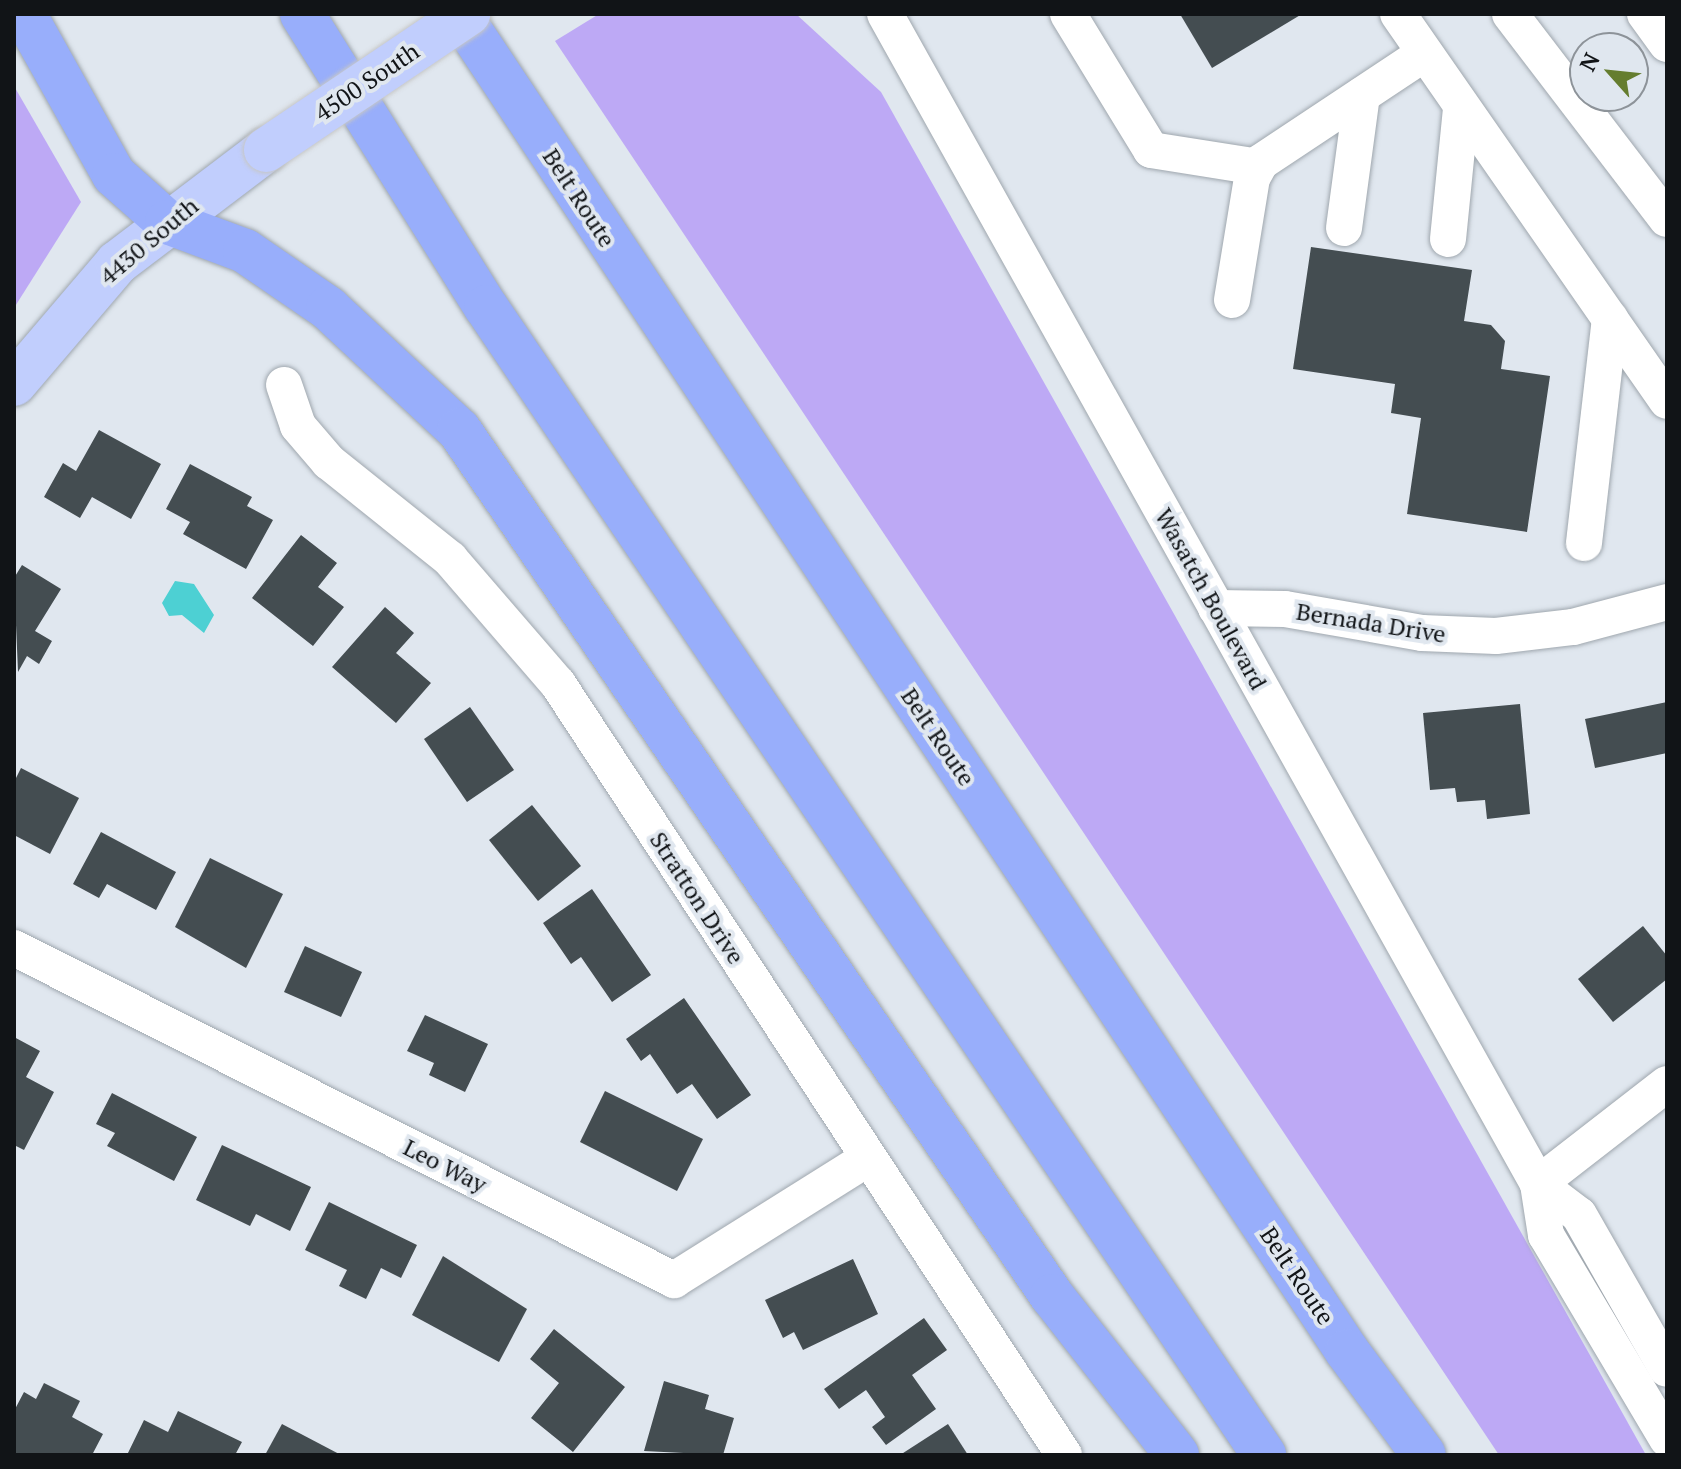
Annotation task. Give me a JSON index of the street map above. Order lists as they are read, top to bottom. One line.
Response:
{"streets":{"highway":["Belt Route"],"main road":["4500 South","4430 South"],"street":["Wasatch Boulevard","Bernada Drive","Stratton Drive","Leo Way"]},"crossings":[["4500 South","4430 South"],["Wasatch Boulevard","Bernada Drive"],["Stratton Drive","Leo Way"]],"north":"top left"}
